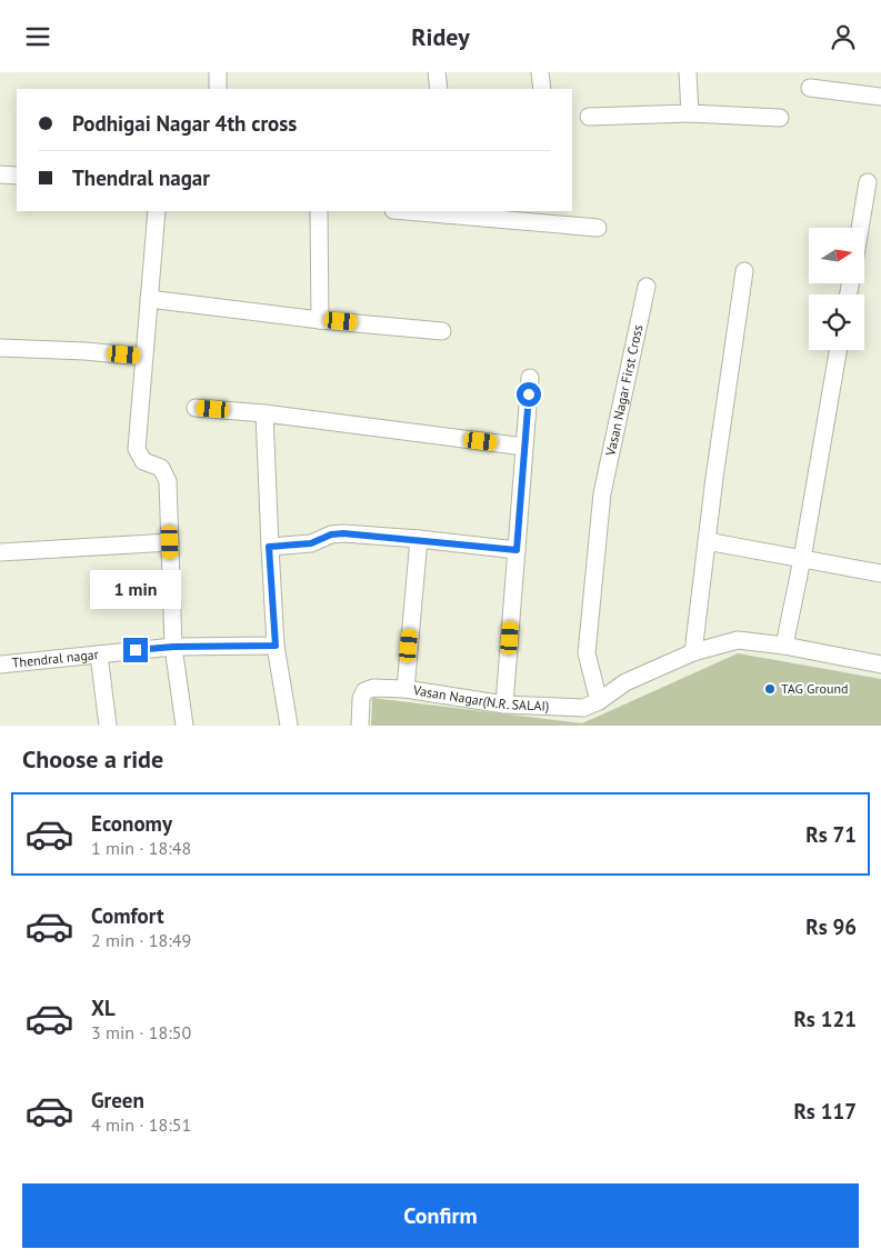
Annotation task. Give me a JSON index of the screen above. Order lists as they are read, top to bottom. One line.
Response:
{"streets":{"street":["Vasan Nagar First Cross","Thendral nagar","Vasan Nagar(N.R. SALAI)"]},"crossings":[["Vasan Nagar First Cross","Vasan Nagar(N.R. SALAI)"]],"places":["TAG Ground"],"north":"right","page":{"header":"Ridey","banner":["Podhigai Nagar 4th cross","Thendral nagar"],"bubble":"1 min","heading":"Choose a ride","list":[{"name":"Economy","note":"1 min · 18:48","value":"Rs 71"},{"name":"Comfort","note":"2 min · 18:49","value":"Rs 96"},{"name":"XL","note":"3 min · 18:50","value":"Rs 121"},{"name":"Green","note":"4 min · 18:51","value":"Rs 117"}],"buttons":"Confirm"}}
